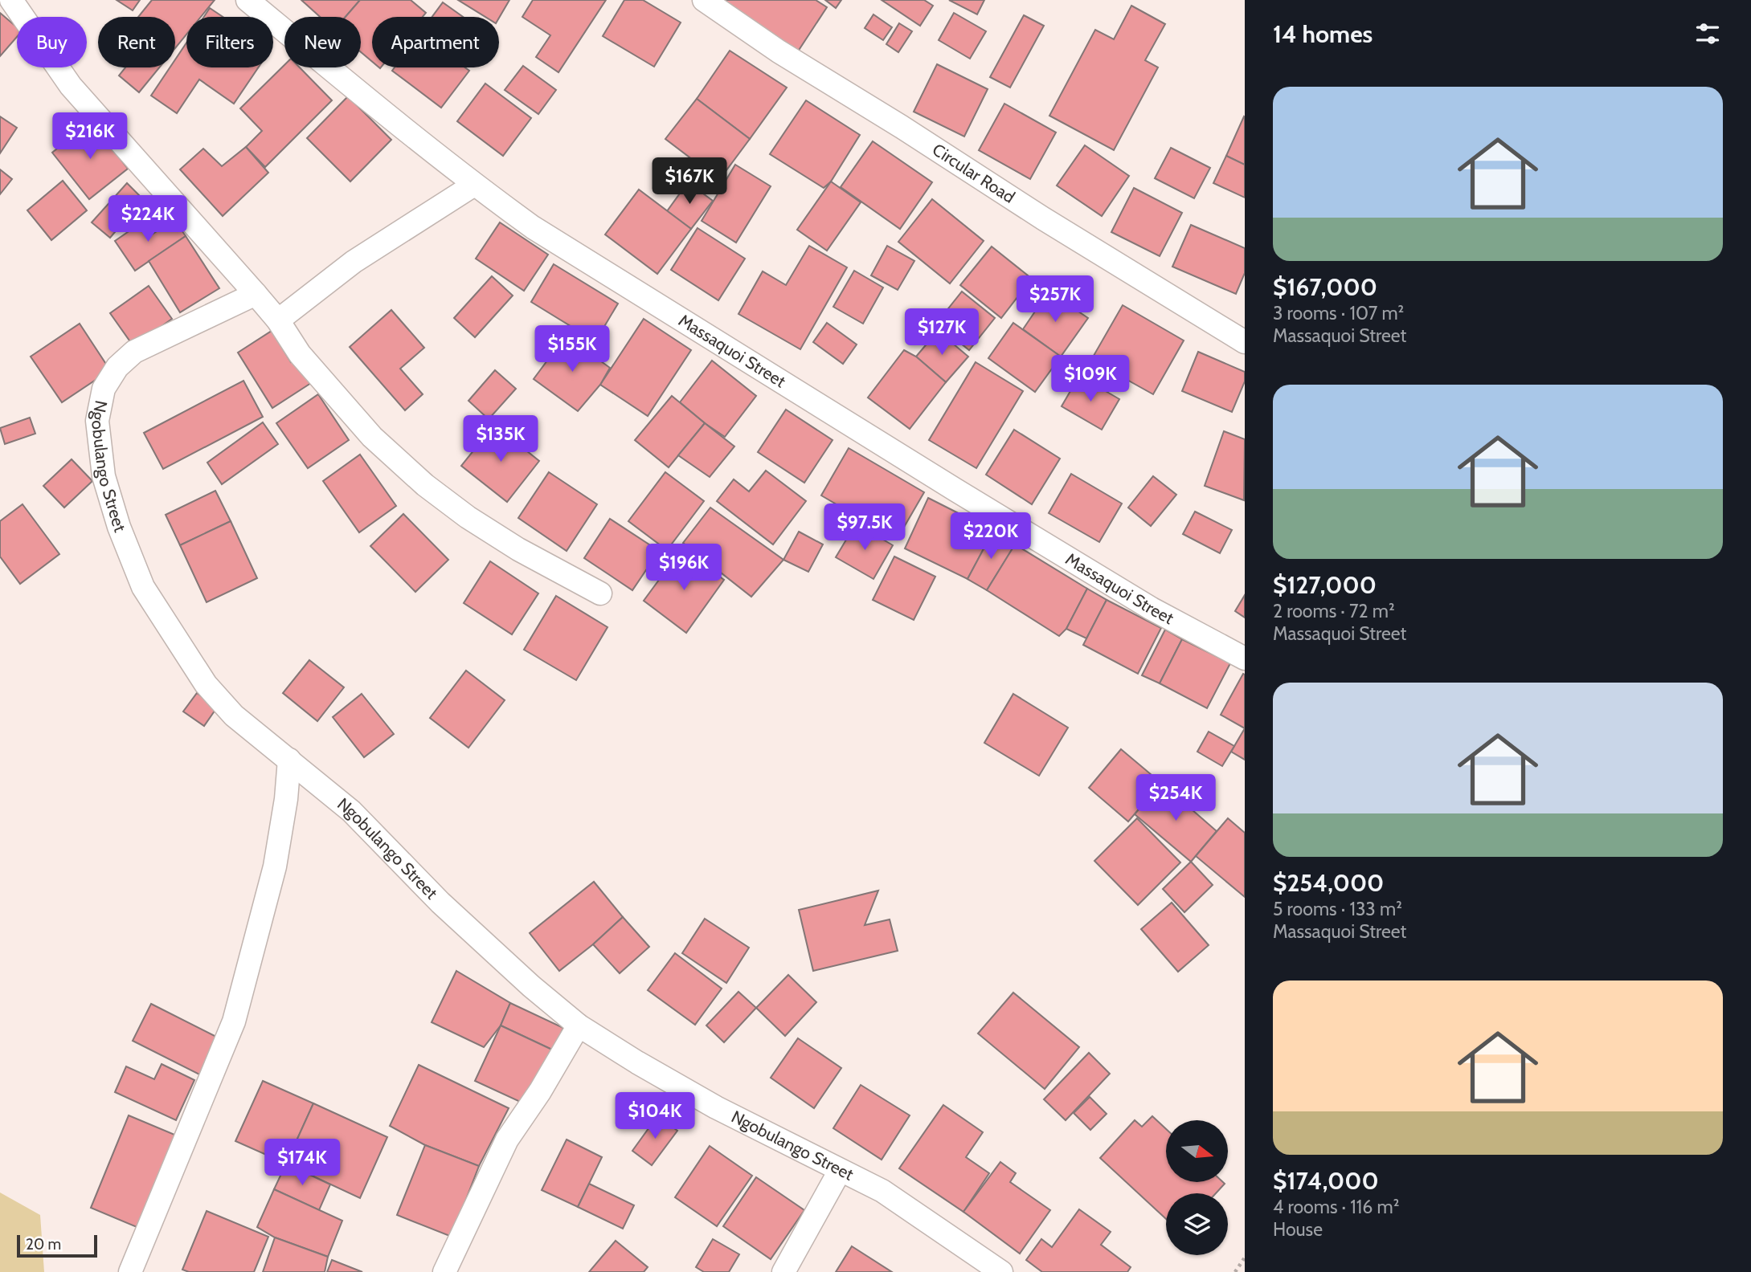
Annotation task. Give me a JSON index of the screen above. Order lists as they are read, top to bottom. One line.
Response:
{"streets":{"street":["Circular Road","Massaquoi Street","Ngobulango Street"]},"scale_bar":"20 m","north":"right","page":{"heading":"14 homes","chip":["Buy","Rent","Filters","New","Apartment"],"list":[{"name":"$167,000","note":"3 rooms · 107 m² · Massaquoi Street"},{"name":"$127,000","note":"2 rooms · 72 m² · Massaquoi Street"},{"name":"$254,000","note":"5 rooms · 133 m² · Massaquoi Street"},{"name":"$174,000","note":"4 rooms · 116 m² · House"}],"price":["$216K","$167K","$224K","$257K","$127K","$155K","$109K","$135K","$97.5K","$220K","$196K","$254K","$104K","$174K"],"scale":"20 m"}}
